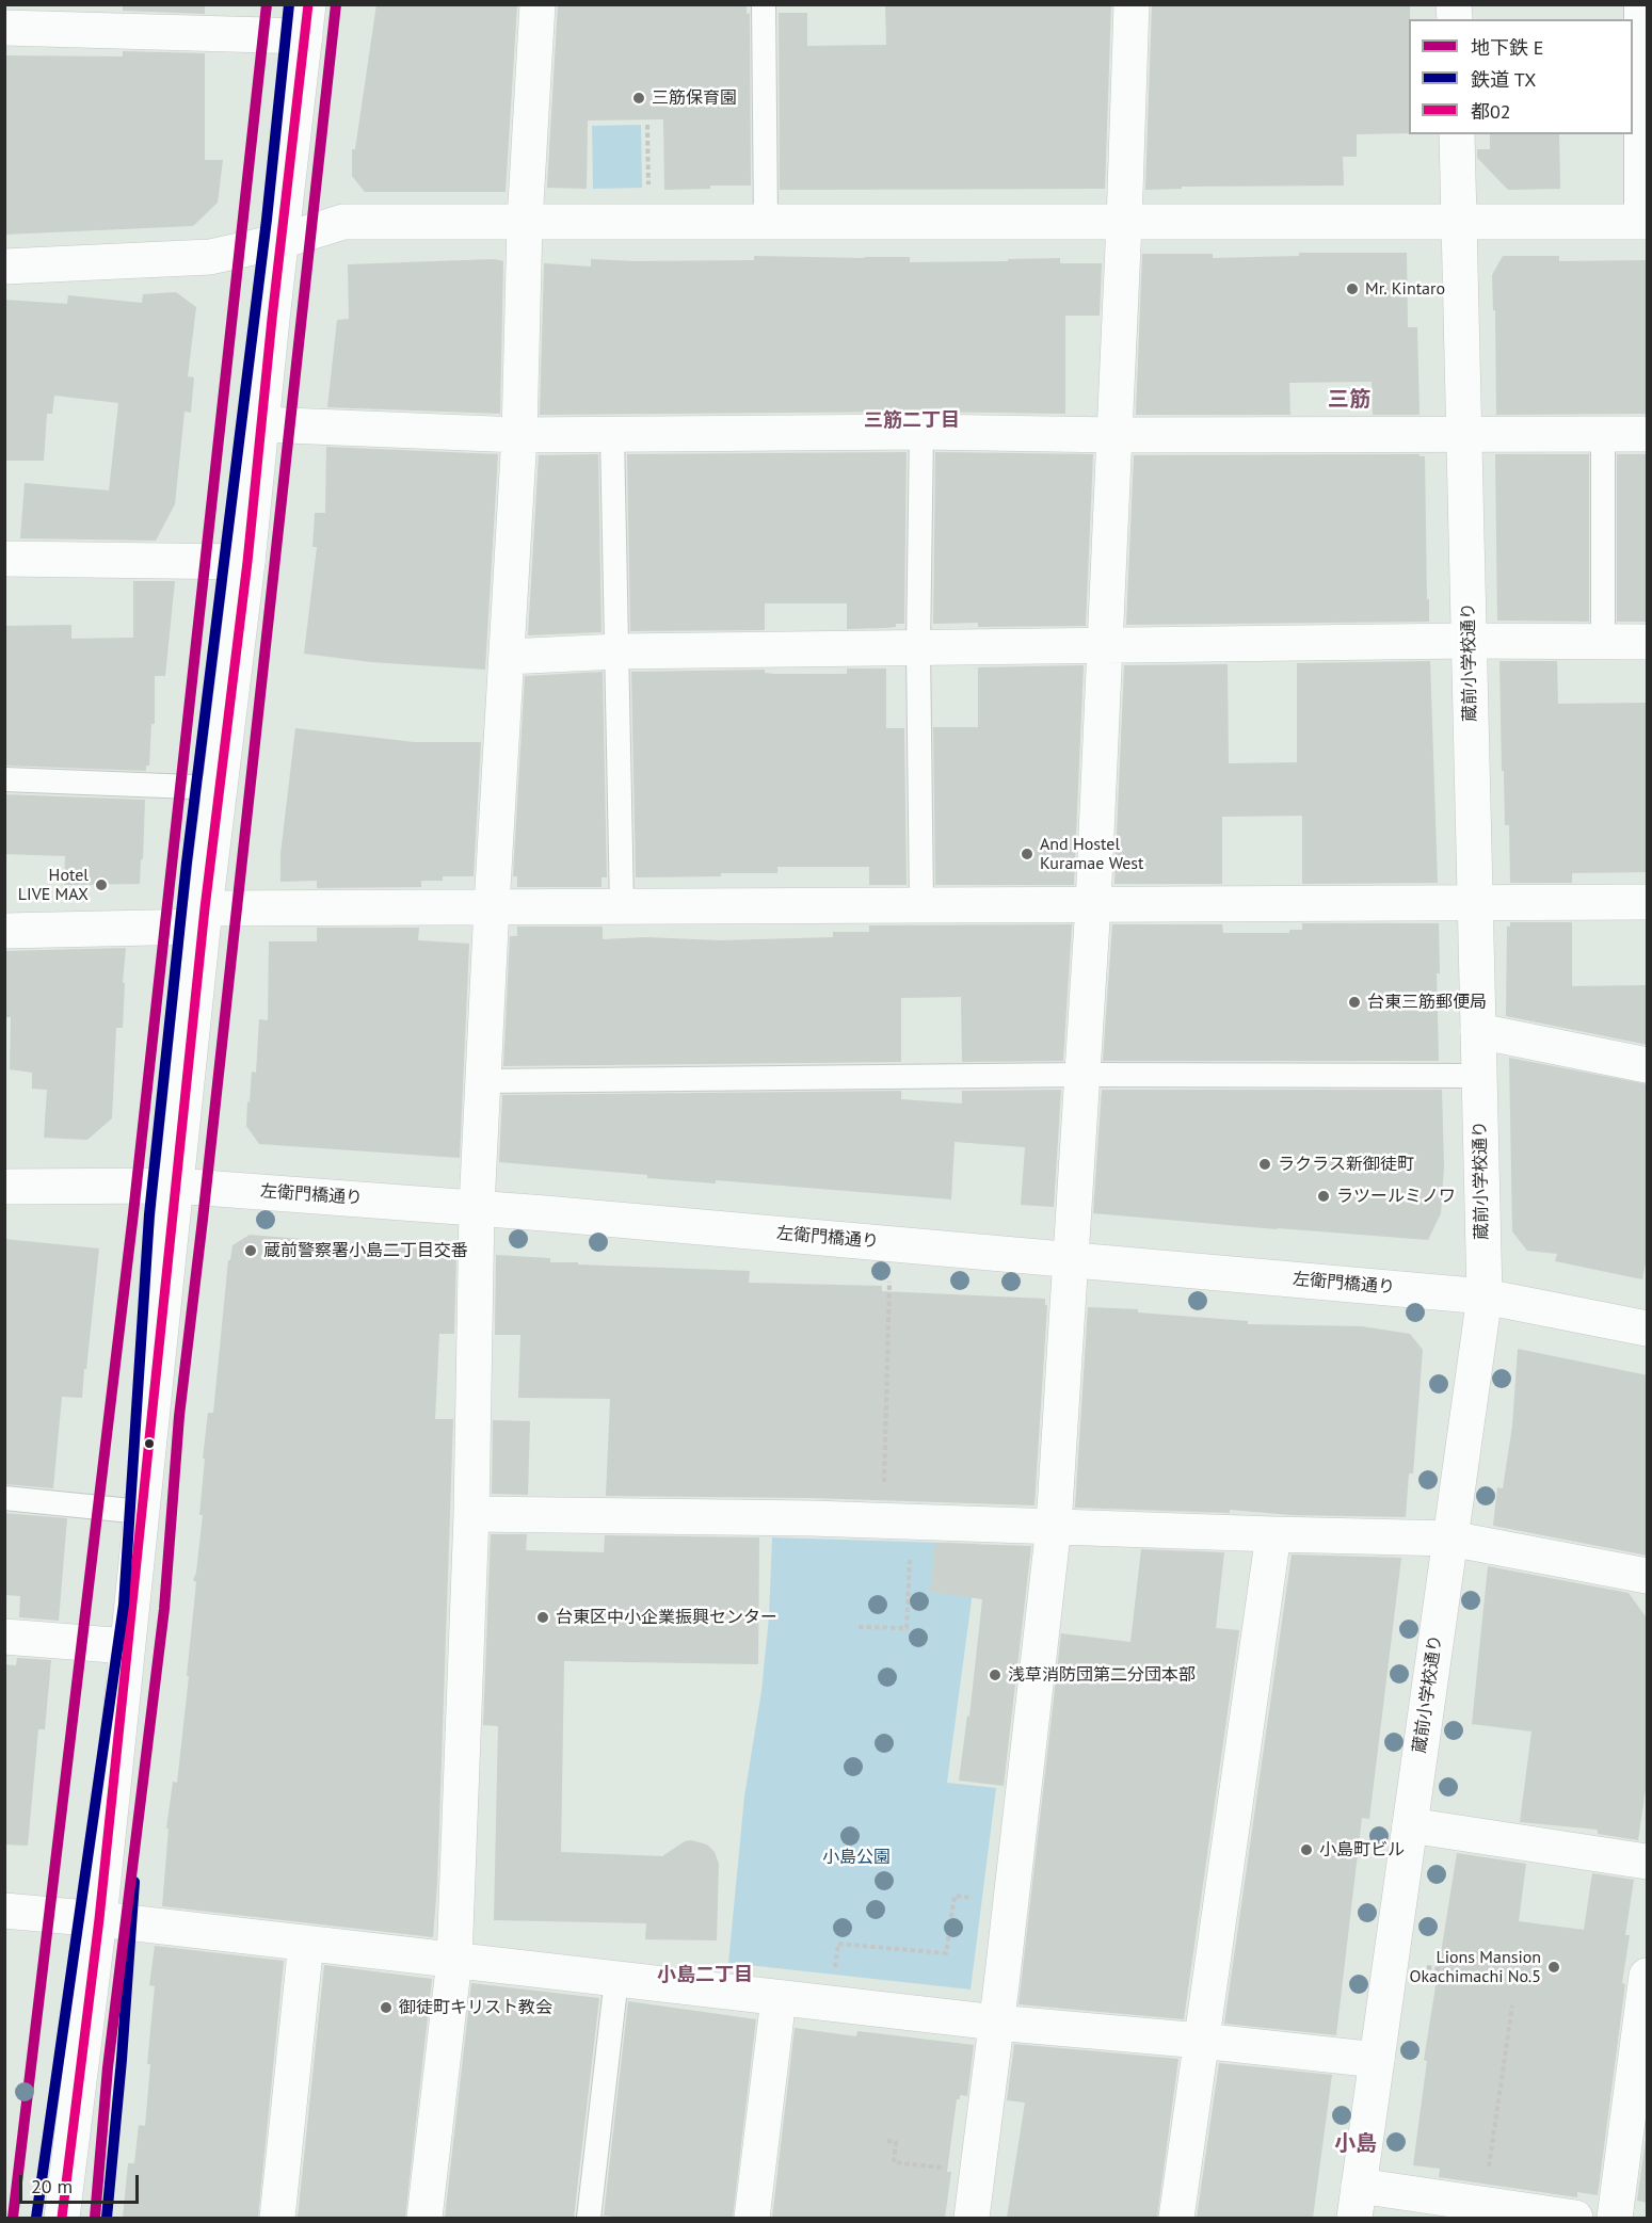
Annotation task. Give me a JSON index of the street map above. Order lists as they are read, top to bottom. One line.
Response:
{"streets":{"street":["蔵前小学校通り","左衛門橋通り"]},"crossings":[["蔵前小学校通り","左衛門橋通り"]],"districts":["三筋","三筋二丁目","小島二丁目","小島"],"parks":["小島公園"],"places":["三筋保育園","Mr. Kintaro","And Hostel Kuramae West","Hotel LIVE MAX","台東三筋郵便局","ラクラス新御徒町","ラツールミノワ","蔵前警察署小島二丁目交番","台東区中小企業振興センター","浅草消防団第二分団本部","小島町ビル","Lions Mansion Okachimachi No.5","御徒町キリスト教会"],"lines":["metro line E","rail line TX","transit line 都02"],"legend":["地下鉄 E","鉄道 TX","都02"],"scale_bar":"20 m"}
